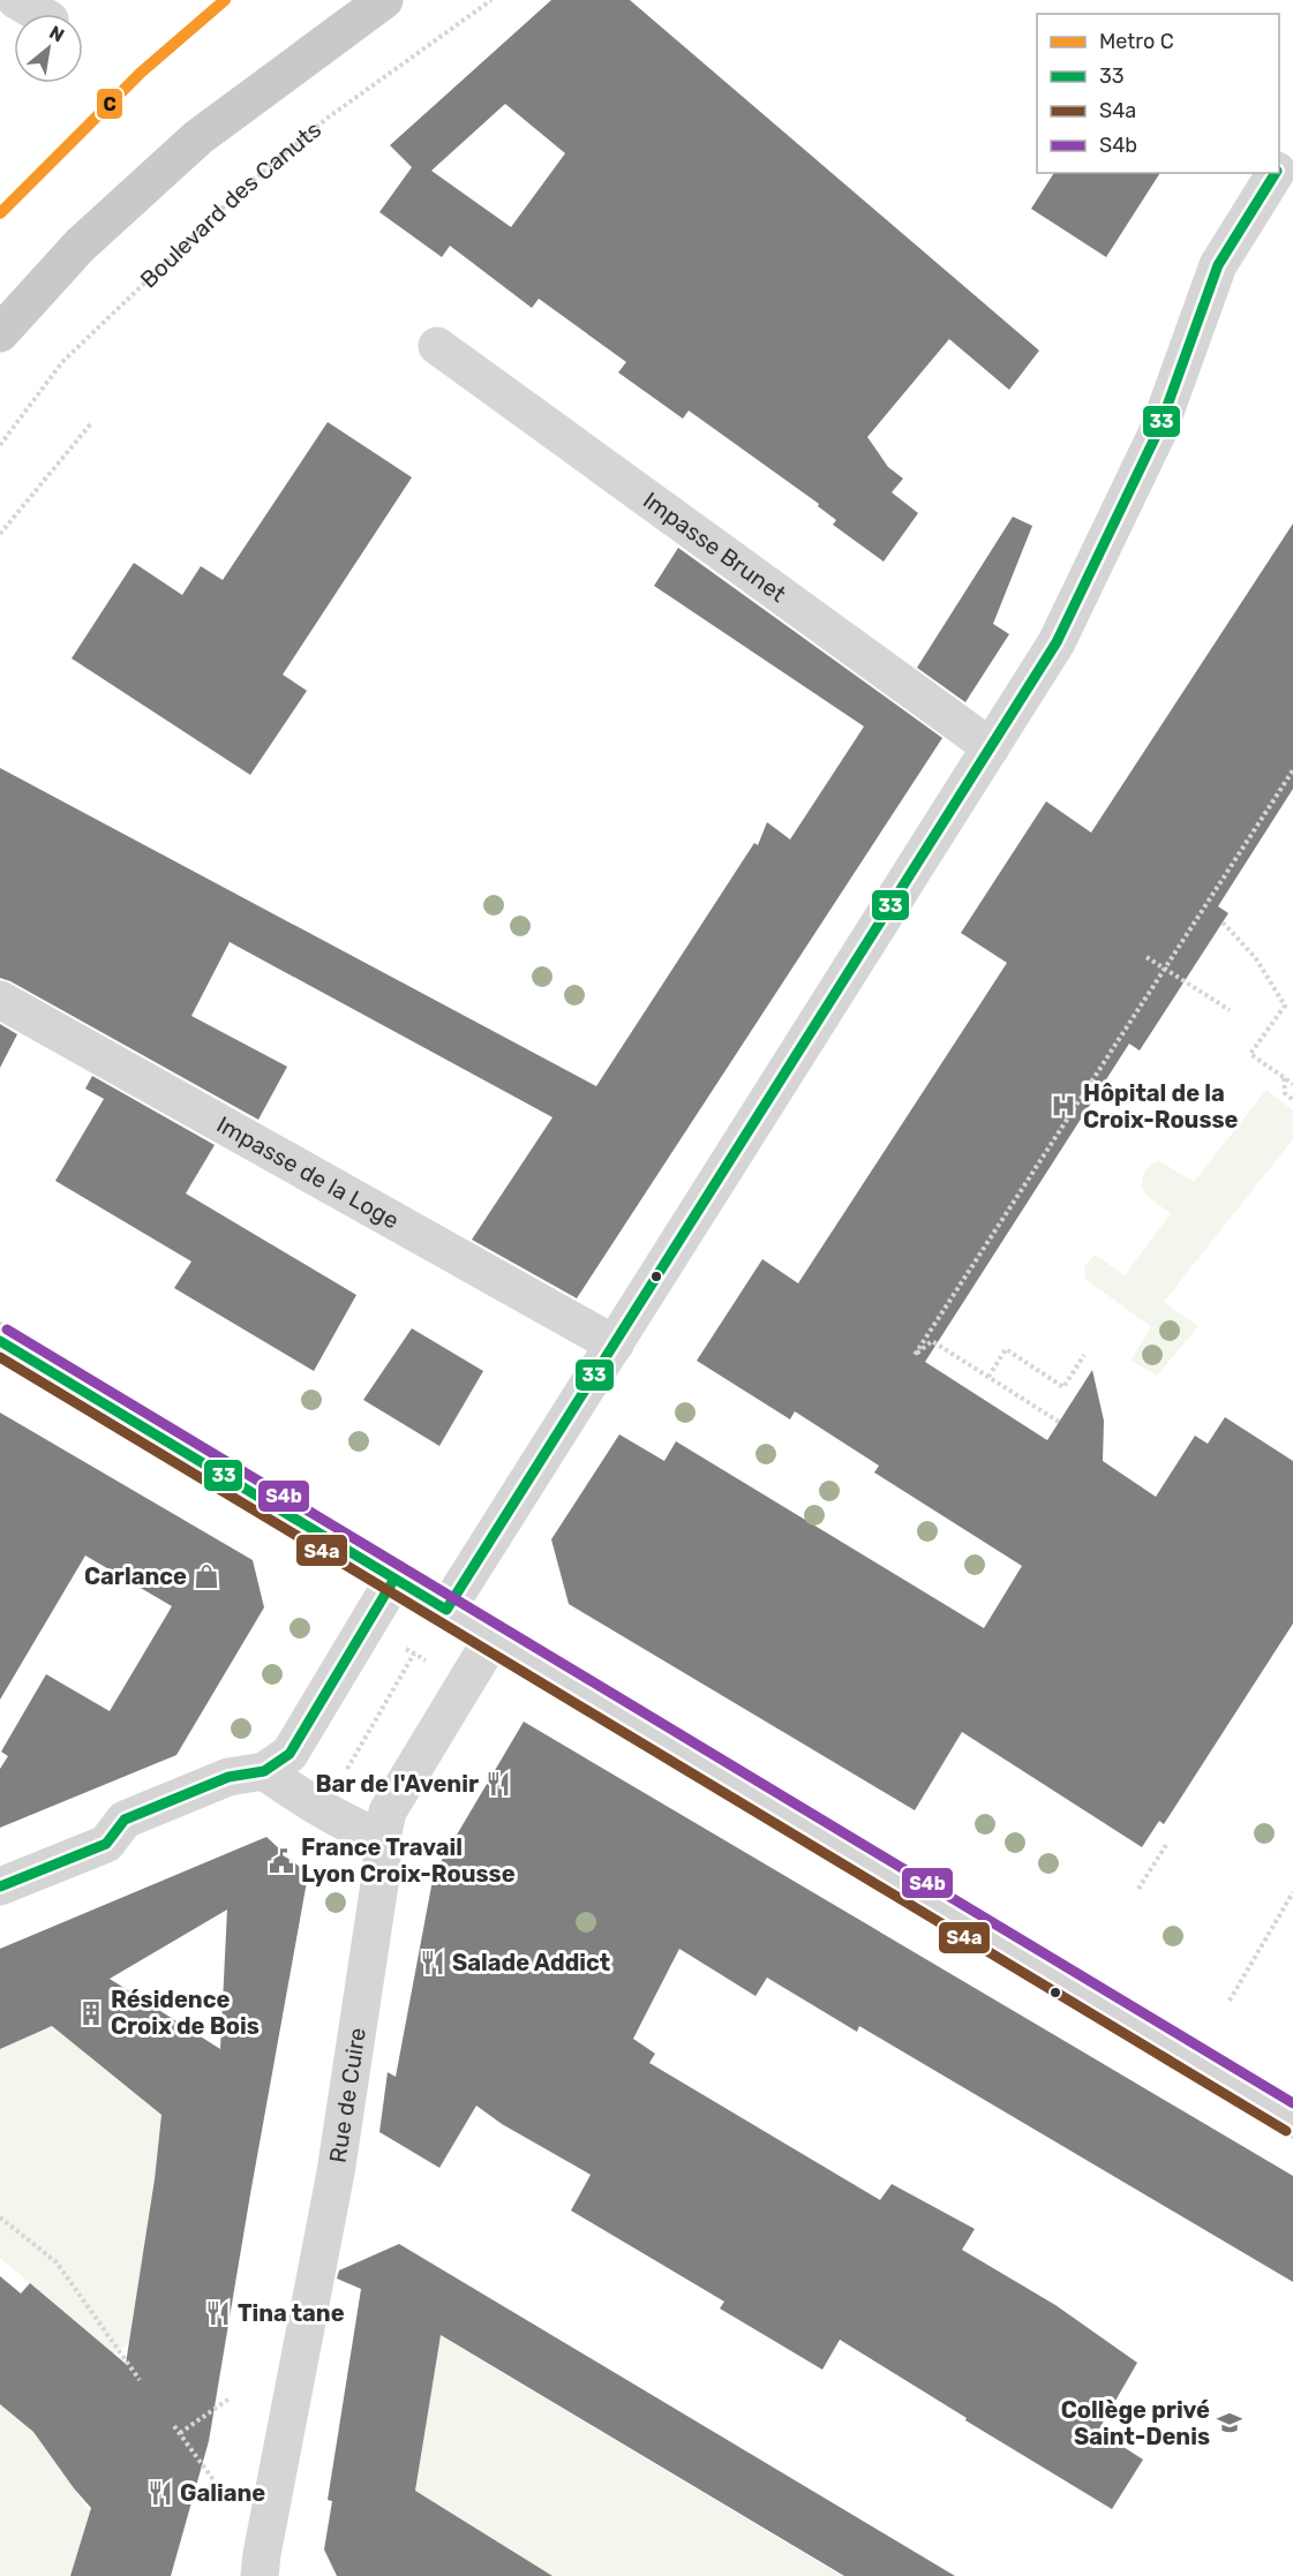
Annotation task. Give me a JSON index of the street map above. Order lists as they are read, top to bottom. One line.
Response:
{"streets":{"street":["Impasse Brunet","Impasse de la Loge","Rue de Cuire"],"path":["Boulevard des Canuts"]},"places":{"hospital":["Hôpital de la Croix-Rousse"],"shop":["Carlance"],"restaurant":["Bar de l'Avenir","Salade Addict","Tina tane","Galiane"],"public building":["France Travail Lyon Croix-Rousse"],"building":["Résidence Croix de Bois"],"school or university":["Collège privé Saint-Denis"]},"lines":["metro line C","transit line 33","transit line S4b","transit line S4a"],"legend":["Metro C","33","S4a","S4b"],"north":"top right"}
